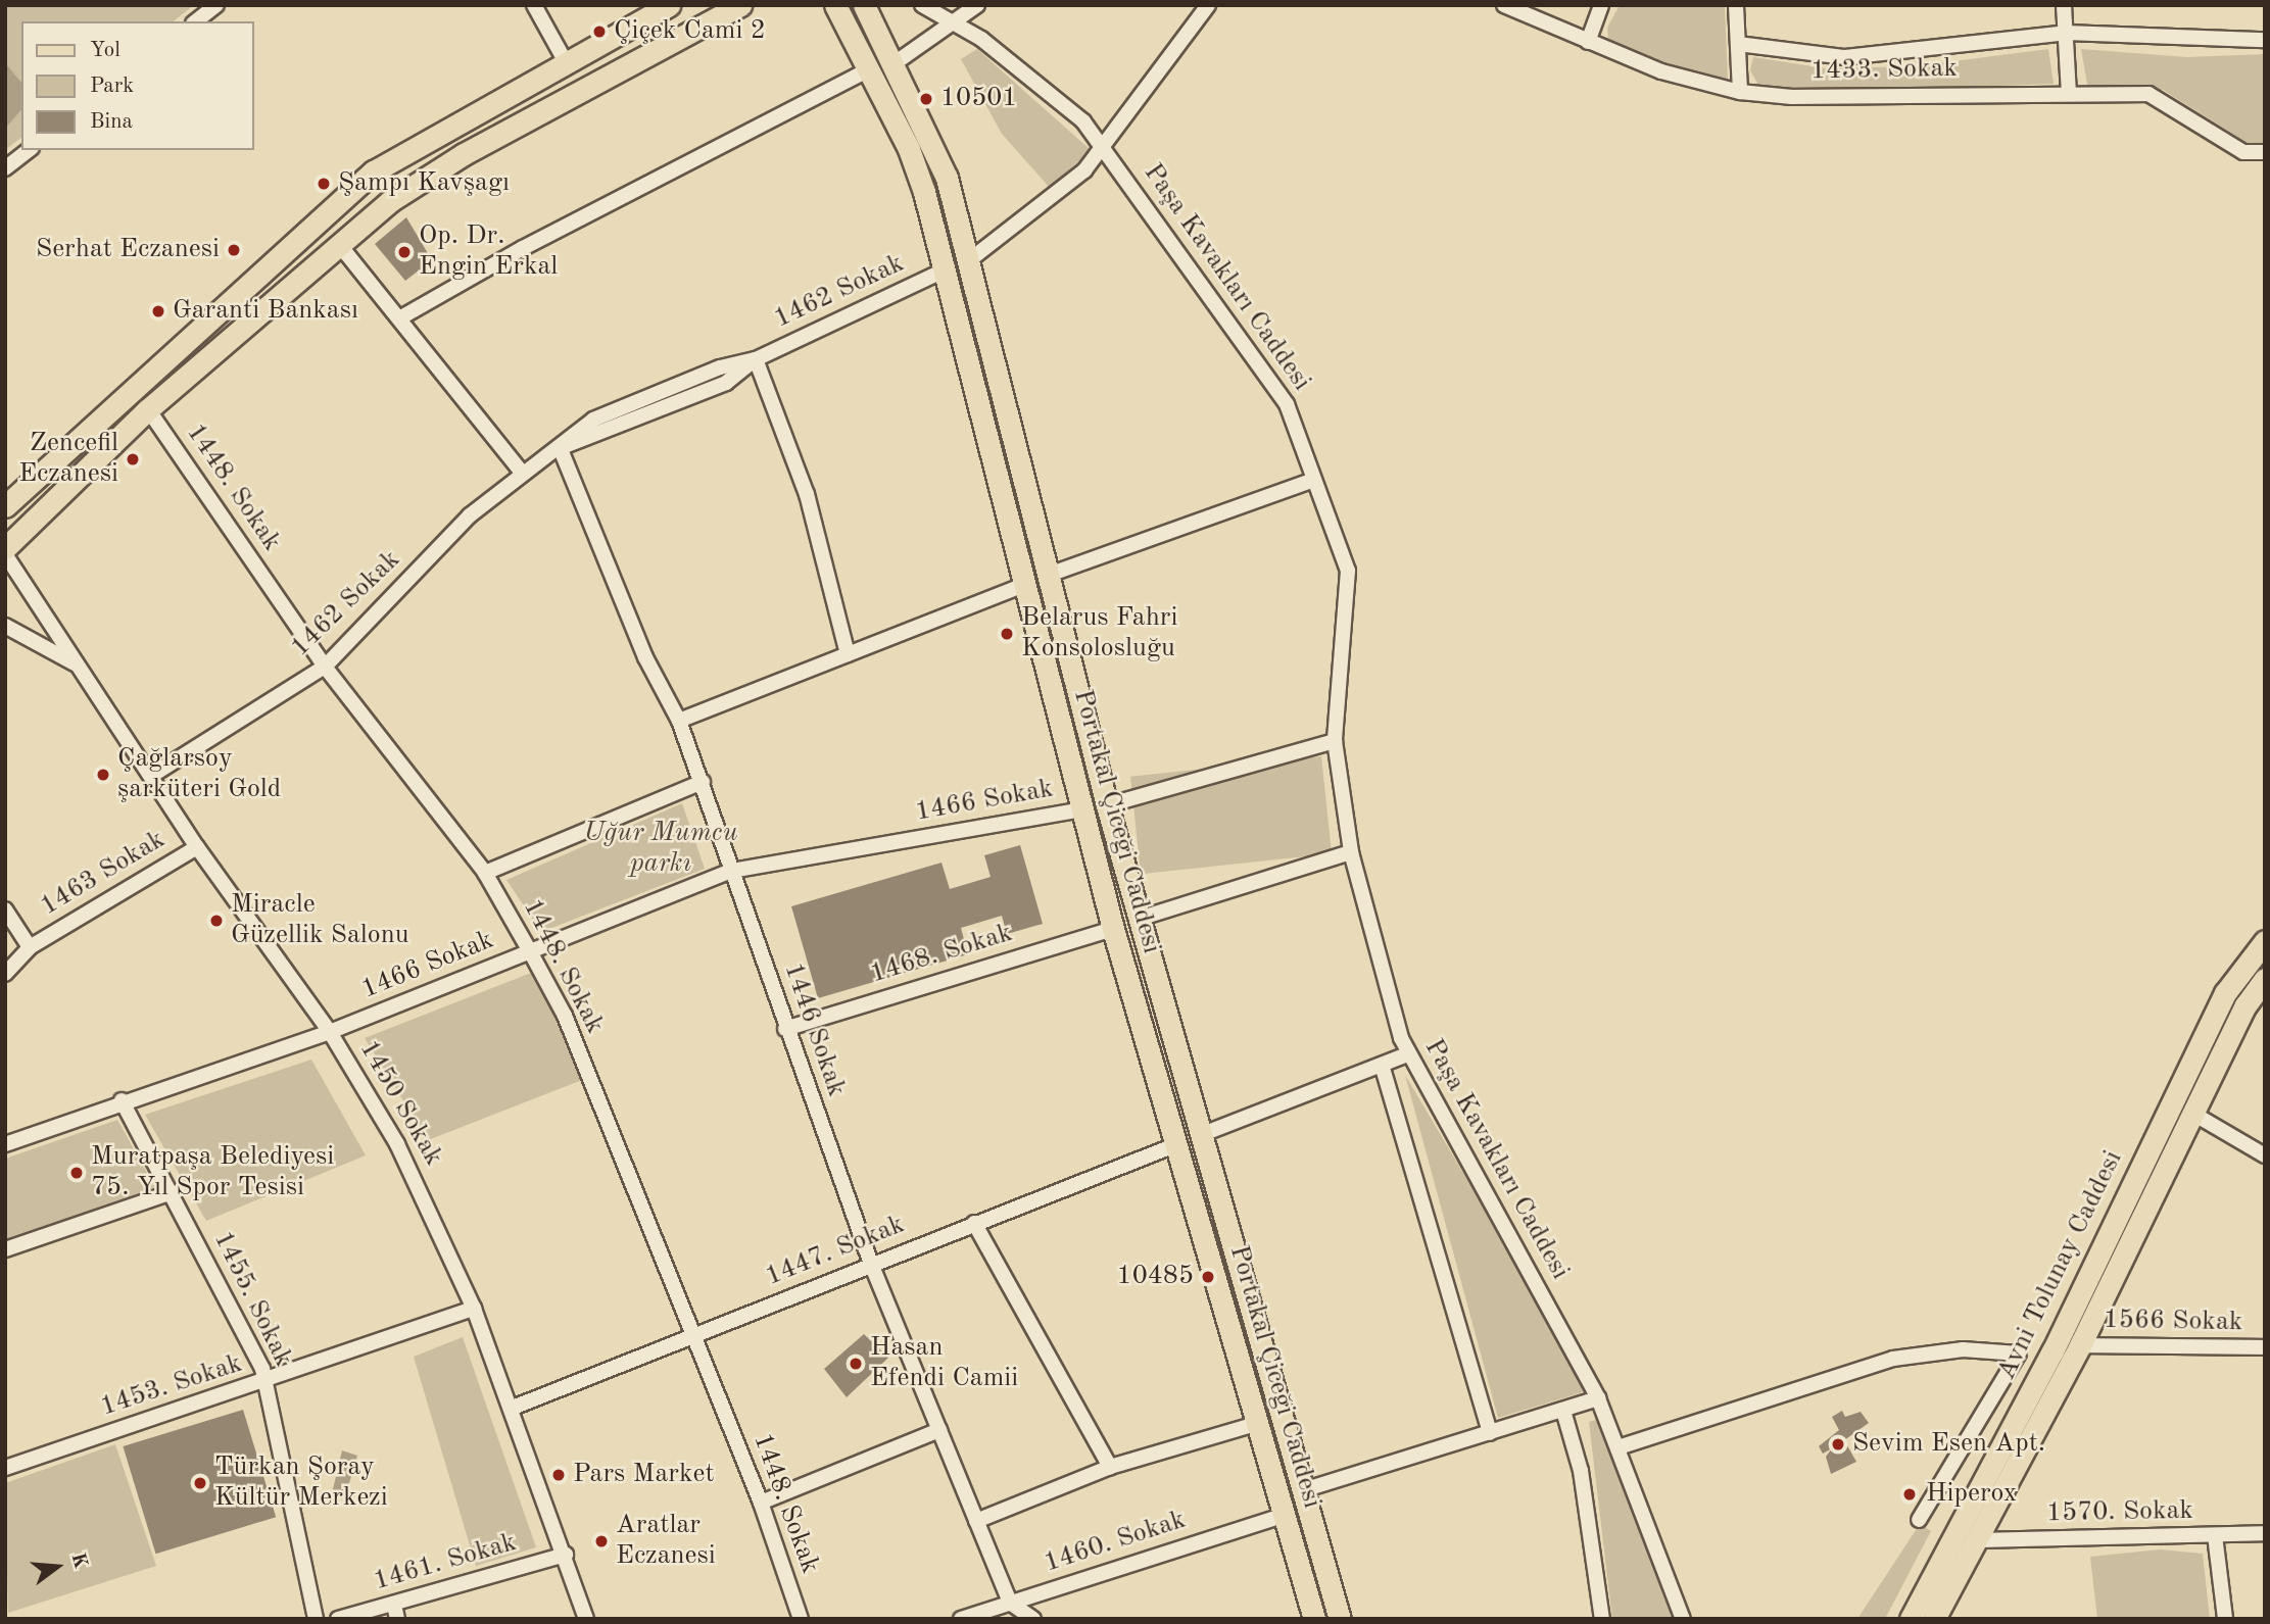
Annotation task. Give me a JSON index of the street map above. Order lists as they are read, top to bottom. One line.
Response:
{"streets":{"main road":["Portakal Çiceği Caddesi","Avni Tolunay Caddesi"],"street":["1433. Sokak","Paşa Kavakları Caddesi","1462 Sokak","1448. Sokak","1466 Sokak","1463 Sokak","1468. Sokak","1446 Sokak","1450 Sokak","1447. Sokak","1455. Sokak","1566 Sokak","1453. Sokak","1570. Sokak","1460. Sokak","1461. Sokak"]},"crossings":[["1462 Sokak","1448. Sokak"],["1462 Sokak","Portakal Çiceği Caddesi"],["1462 Sokak","1446 Sokak"],["1462 Sokak","1450 Sokak"],["1448. Sokak","1466 Sokak"],["1448. Sokak","1447. Sokak"],["1466 Sokak","Portakal Çiceği Caddesi"],["1466 Sokak","1446 Sokak"],["1466 Sokak","1450 Sokak"],["1466 Sokak","1455. Sokak"],["Portakal Çiceği Caddesi","1468. Sokak"],["Portakal Çiceği Caddesi","1447. Sokak"],["Portakal Çiceği Caddesi","1460. Sokak"],["1463 Sokak","1450 Sokak"],["1468. Sokak","1446 Sokak"],["1446 Sokak","1447. Sokak"],["1446 Sokak","1460. Sokak"],["1450 Sokak","1447. Sokak"],["1450 Sokak","1453. Sokak"],["1450 Sokak","1461. Sokak"],["Avni Tolunay Caddesi","1566 Sokak"],["Avni Tolunay Caddesi","1570. Sokak"],["1455. Sokak","1453. Sokak"]],"parks":["Uğur Mumcu parkı"],"places":["Çiçek Cami 2","10501","Şampı Kavşagı","Serhat Eczanesi","Op. Dr. Engin Erkal","Garanti Bankası","Zencefil Eczanesi","Belarus Fahri Konsolosluğu","Çağlarsoy şarküteri Gold","Miracle Güzellik Salonu","Muratpaşa Belediyesi 75. Yıl Spor Tesisi","10485","Hasan Efendi Camii","Sevim Esen Apt.","Pars Market","Türkan Şoray Kültür Merkezi","Hiperox","Aratlar Eczanesi"],"legend":["Yol","Park","Bina"],"north":"right"}
